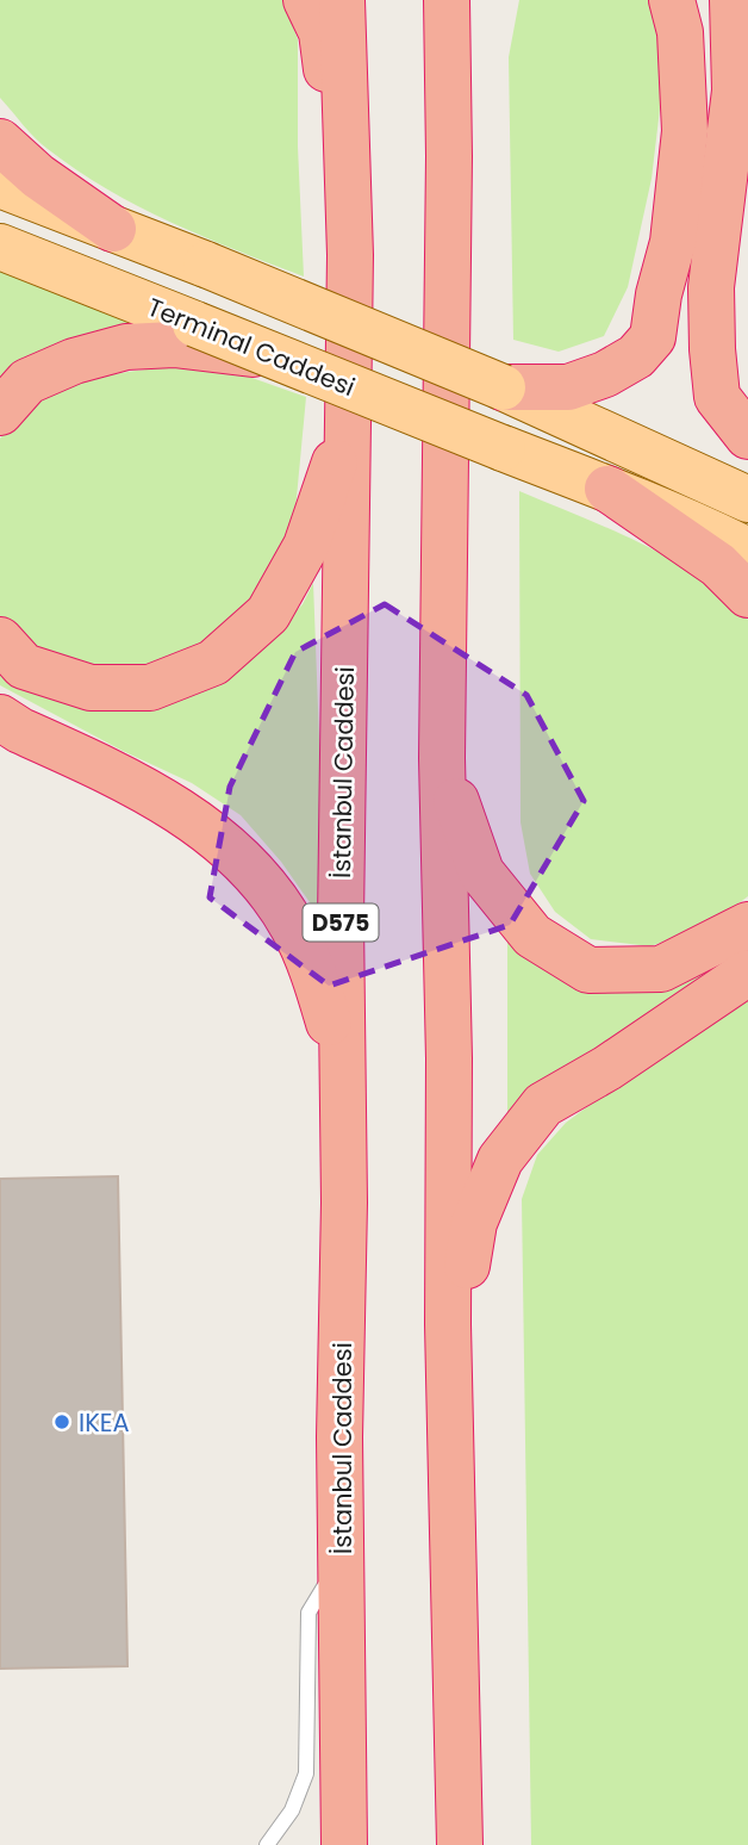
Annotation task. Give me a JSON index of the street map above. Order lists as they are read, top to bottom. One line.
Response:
{"streets":{"highway":["İstanbul Caddesi","D575"],"main road":["Terminal Caddesi"]},"places":["IKEA"]}
